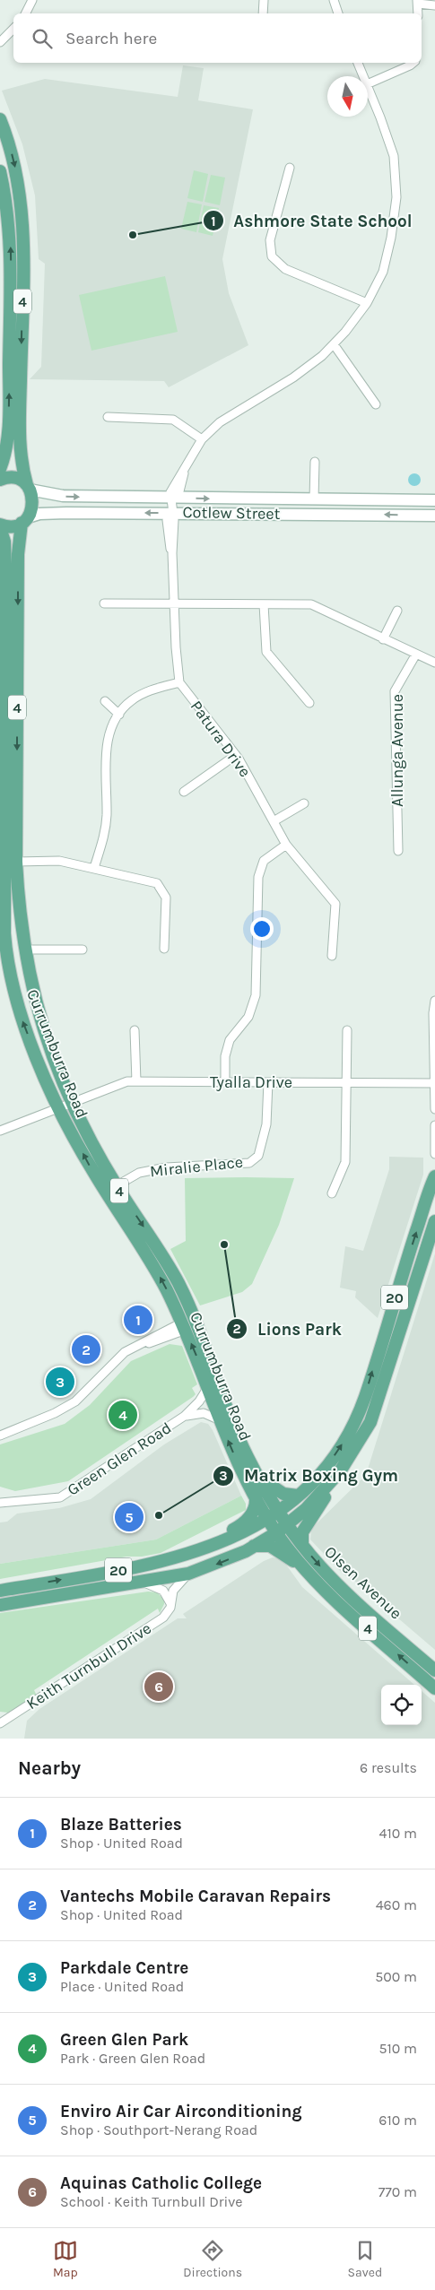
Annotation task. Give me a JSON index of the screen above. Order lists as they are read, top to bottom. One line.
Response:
{"streets":{"main road":["4","Cotlew Street","Currumburra Road","20","Olsen Avenue"],"street":["Patura Drive","Allunga Avenue","Tyalla Drive","Miralie Place","Green Glen Road","Keith Turnbull Drive"]},"crossings":[["4","Cotlew Street"],["4","Currumburra Road"],["Cotlew Street","Currumburra Road"],["Currumburra Road","Tyalla Drive"],["Currumburra Road","Miralie Place"],["Currumburra Road","20"],["Currumburra Road","Green Glen Road"],["Currumburra Road","Olsen Avenue"],["Tyalla Drive","Miralie Place"],["20","Olsen Avenue"],["20","Keith Turnbull Drive"]],"places":["Ashmore State School","Lions Park","Matrix Boxing Gym"],"north":"bottom","page":{"search":"Search here","pins":["1","2","3","4","5","6"],"heading":["Nearby","6 results"],"list":[{"mark":"1","name":"Blaze Batteries","note":"Shop · United Road","value":"410 m"},{"mark":"2","name":"Vantechs Mobile Caravan Repairs","note":"Shop · United Road","value":"460 m"},{"mark":"3","name":"Parkdale Centre","note":"Place · United Road","value":"500 m"},{"mark":"4","name":"Green Glen Park","note":"Park · Green Glen Road","value":"510 m"},{"mark":"5","name":"Enviro Air Car Airconditioning","note":"Shop · Southport-Nerang Road","value":"610 m"},{"mark":"6","name":"Aquinas Catholic College","note":"School · Keith Turnbull Drive","value":"770 m"}],"nav":["Map","Directions","Saved"]}}
